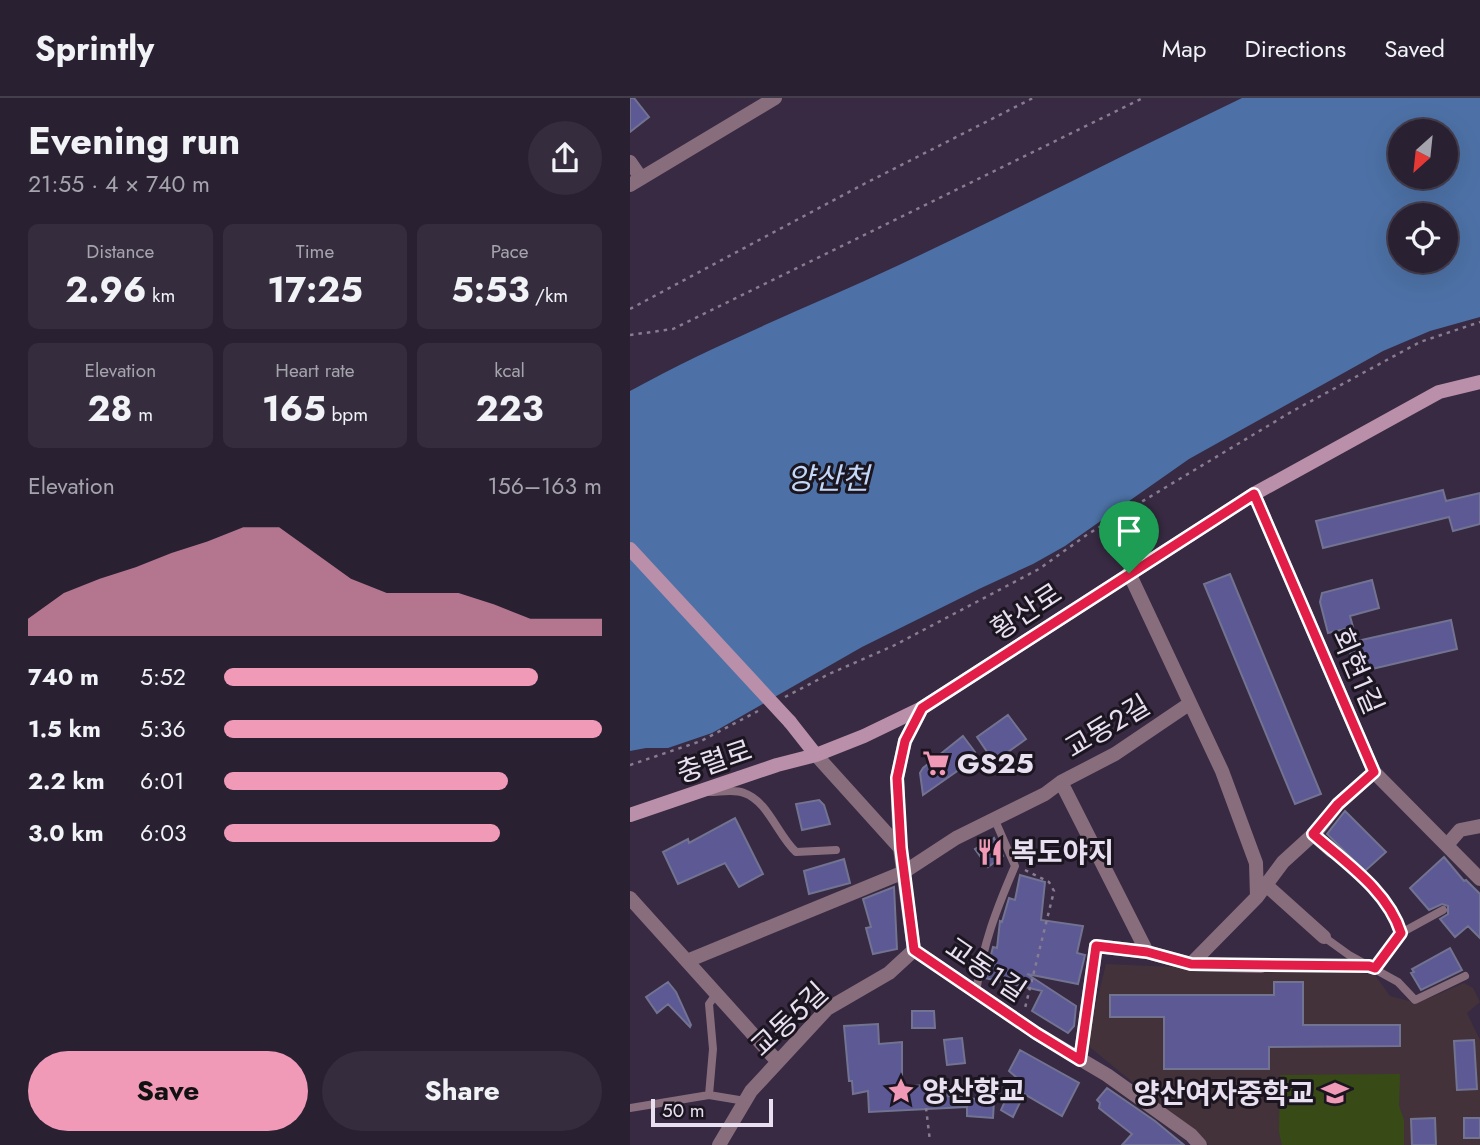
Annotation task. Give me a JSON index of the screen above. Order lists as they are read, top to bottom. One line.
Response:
{"streets":{"main road":["황산로","충렬로"],"street":["회현1길","교동2길","교동1길","교동5길"]},"crossings":[["황산로","회현1길"],["황산로","교동2길"],["황산로","충렬로"],["황산로","교동1길"],["교동2길","교동1길"],["교동1길","교동5길"]],"water":["양산천"],"places":{"supermarket":["GS25"],"restaurant":["복도야지"],"place":["양산향교"],"school or university":["양산여자중학교"]},"scale_bar":"50 m","north":"bottom left","page":{"header":"Sprintly","nav":["Map","Directions","Saved"],"heading":["Evening run","21:55 · 4 × 740 m"],"stats":[["Distance","2.96 km"],["Time","17:25"],["Pace","5:53 /km"],["Elevation","28 m"],["Heart rate","165 bpm"],["kcal","223"]],"chart":["Elevation","156–163 m"],"list":[{"name":"740 m","note":"5:52"},{"name":"1.5 km","note":"5:36"},{"name":"2.2 km","note":"6:01"},{"name":"3.0 km","note":"6:03"}],"buttons":["Save","Share"],"scale":"50 m"}}
